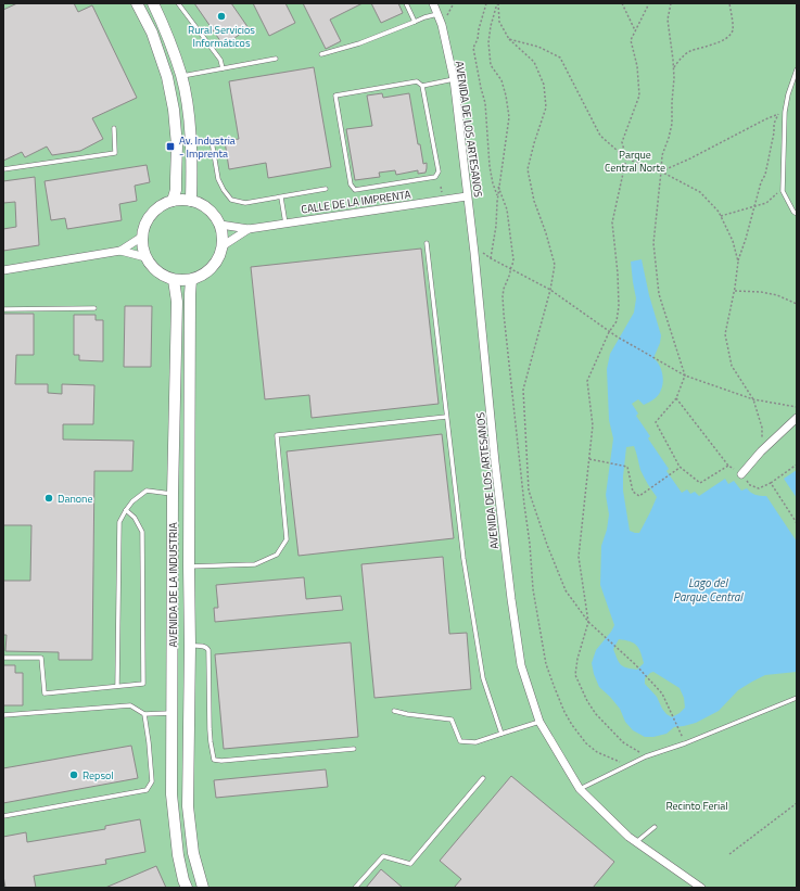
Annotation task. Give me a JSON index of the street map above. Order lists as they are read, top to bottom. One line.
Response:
{"streets":{"street":["AVENIDA DE LOS ARTESANOS","CALLE DE LA IMPRENTA","AVENIDA DE LA INDUSTRIA"]},"crossings":[["AVENIDA DE LOS ARTESANOS","CALLE DE LA IMPRENTA"],["CALLE DE LA IMPRENTA","AVENIDA DE LA INDUSTRIA"]],"water":["Lago del Parque Central"],"parks":["Parque Central Norte","Recinto Ferial"],"places":{"other":["Rural Servicios Informáticos","Danone","Repsol"],"transit":["Av. Industria - Imprenta"]}}
